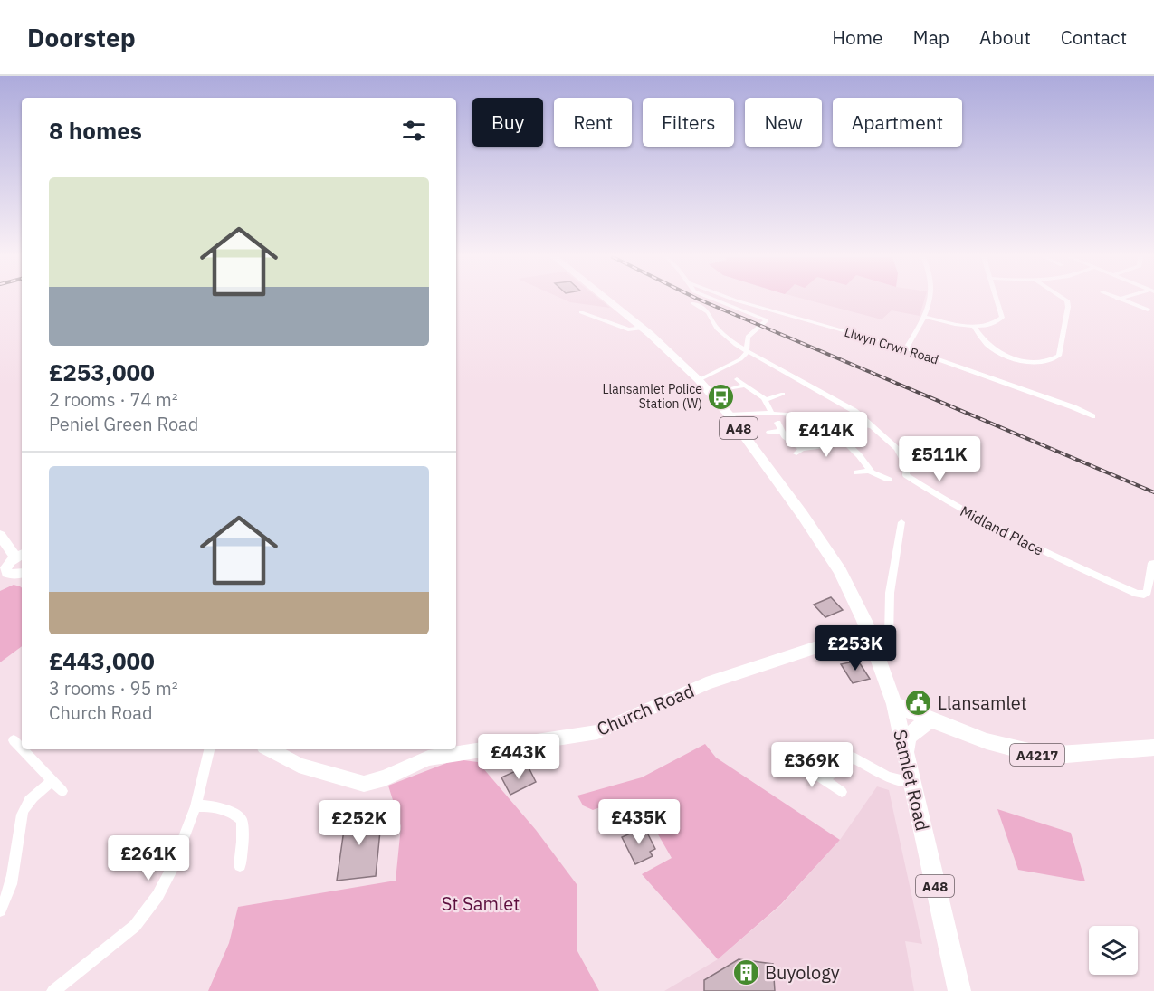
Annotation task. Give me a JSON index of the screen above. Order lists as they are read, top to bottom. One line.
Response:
{"streets":{"main road":["A48","A4217","Samlet Road"],"street":["Llwyn Crwn Road","Midland Place","Church Road"]},"crossings":[["A48","Church Road"],["A48","Samlet Road"]],"parks":["St Samlet"],"places":{"bus stop":["Llansamlet Police Station (W)"],"public building":["Llansamlet"],"building":["Buyology"]},"page":{"header":"Doorstep","nav":["Home","Map","About","Contact"],"chip":["Buy","Rent","Filters","New","Apartment"],"heading":"8 homes","list":[{"name":"£253,000","note":"2 rooms · 74 m² · Peniel Green Road"},{"name":"£443,000","note":"3 rooms · 95 m² · Church Road"}],"price":["£414K","£511K","£253K","£443K","£369K","£435K","£252K","£261K"]}}
